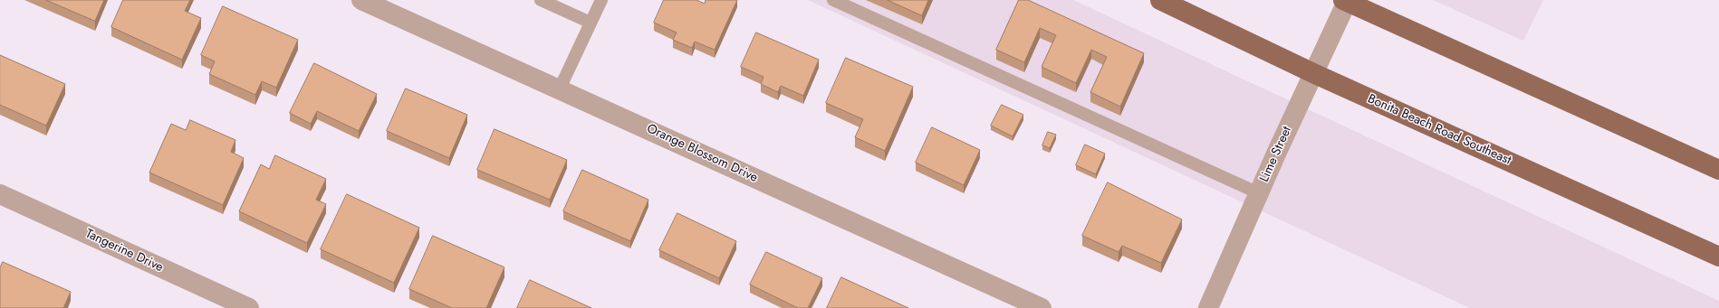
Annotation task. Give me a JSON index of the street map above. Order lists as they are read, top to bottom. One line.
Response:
{"streets":{"main road":["Bonita Beach Road Southeast"],"street":["Orange Blossom Drive","Lime Street","Tangerine Drive"]},"crossings":[["Bonita Beach Road Southeast","Lime Street"]]}
